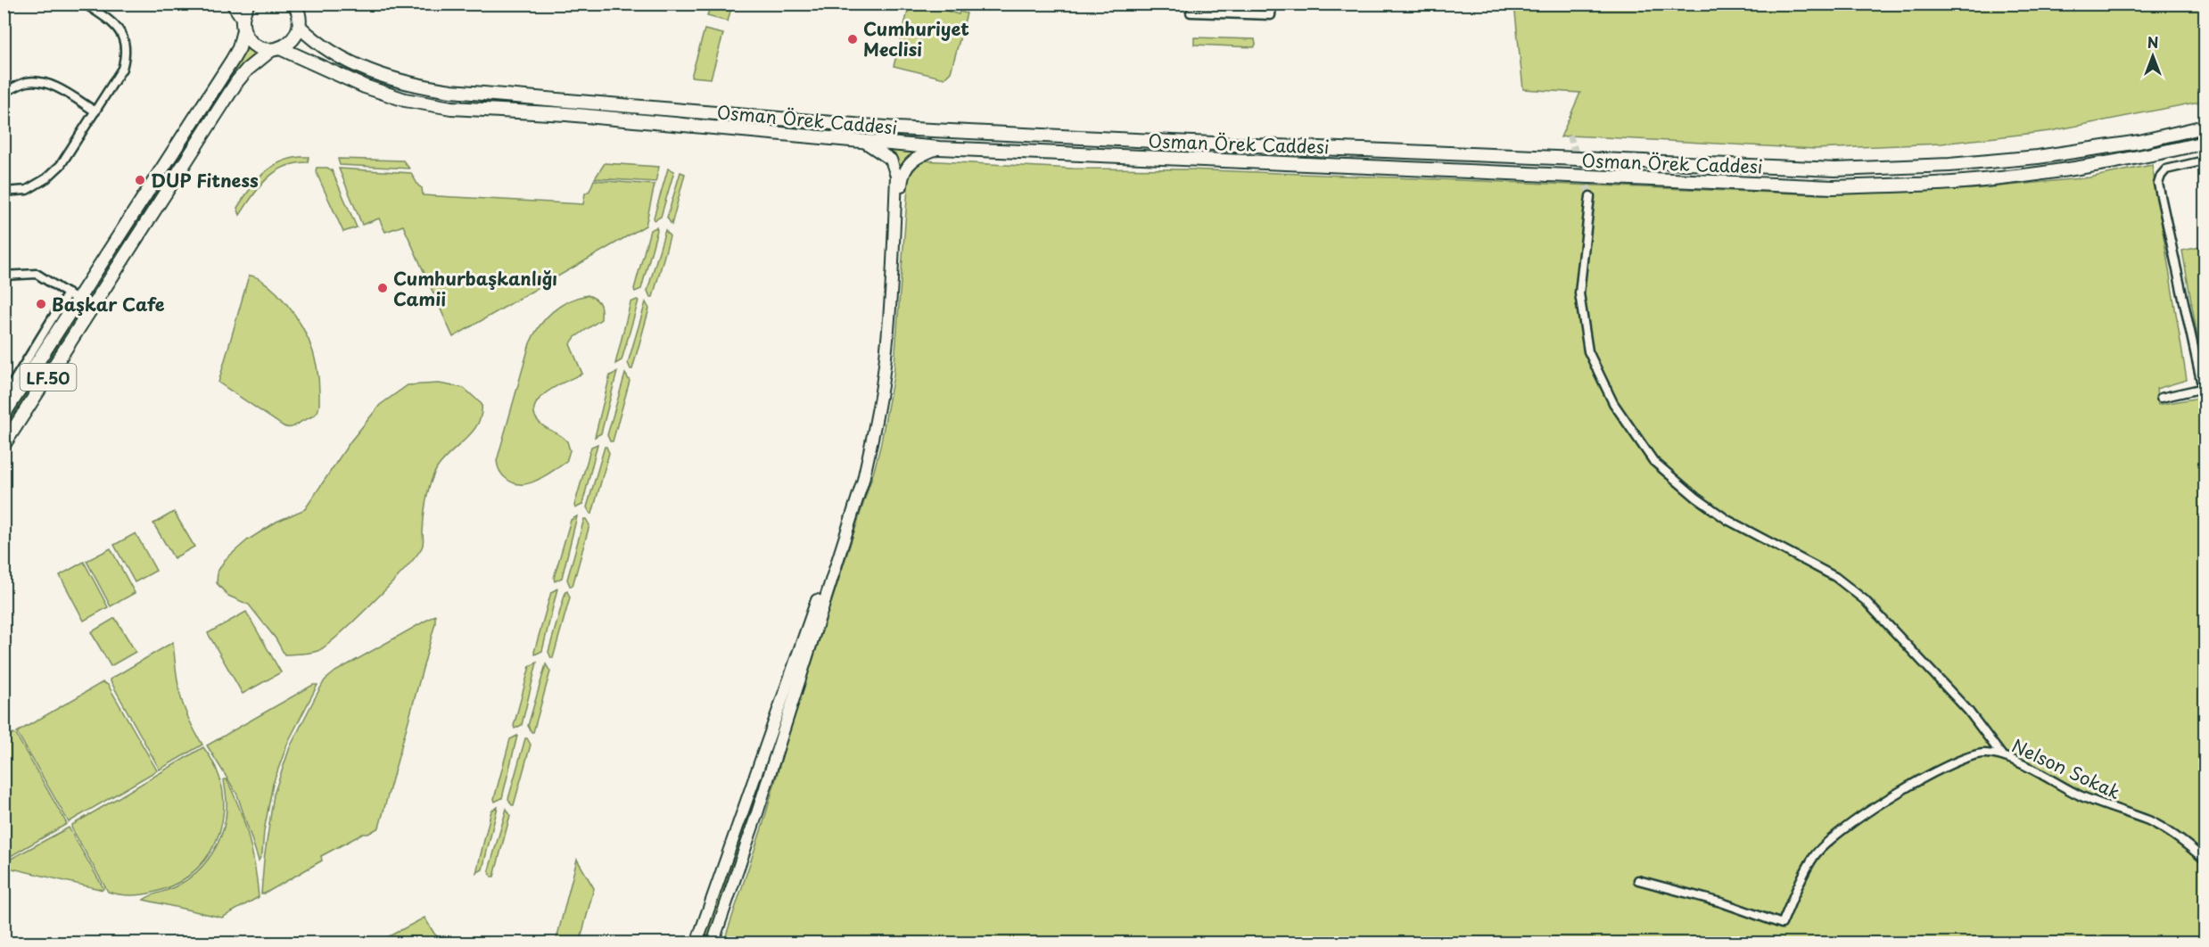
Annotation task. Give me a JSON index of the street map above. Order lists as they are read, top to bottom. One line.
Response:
{"streets":{"main road":["Osman Örek Caddesi","LF.50"],"street":["Nelson Sokak"]},"crossings":[["Osman Örek Caddesi","LF.50"]],"places":["Cumhuriyet Meclisi","DUP Fitness","Cumhurbaşkanlığı Camii","Başkar Cafe"],"north":"top"}
